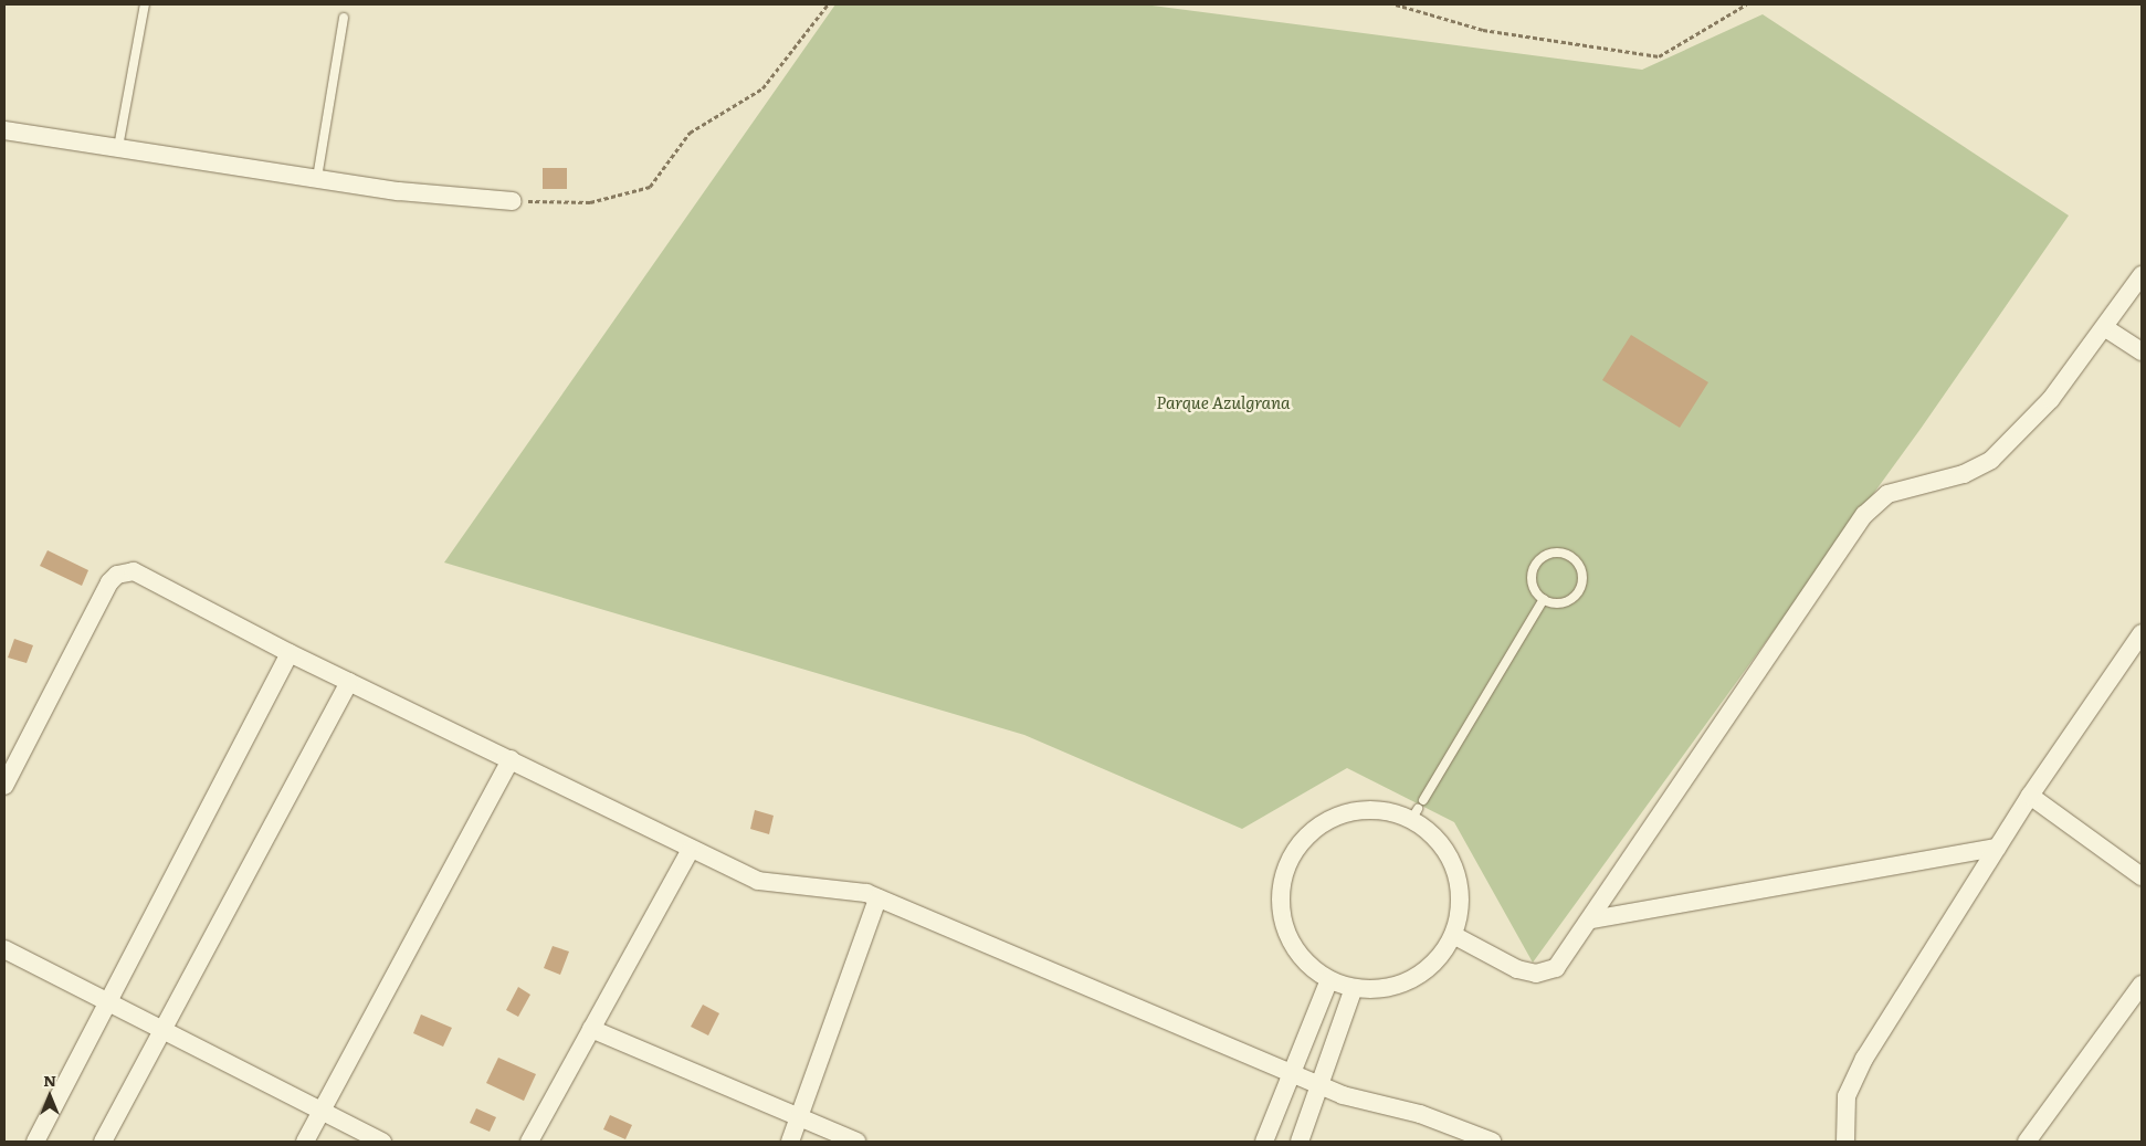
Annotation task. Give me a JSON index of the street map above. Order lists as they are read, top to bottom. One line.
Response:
{"parks":["Parque Azulgrana"],"north":"top"}
